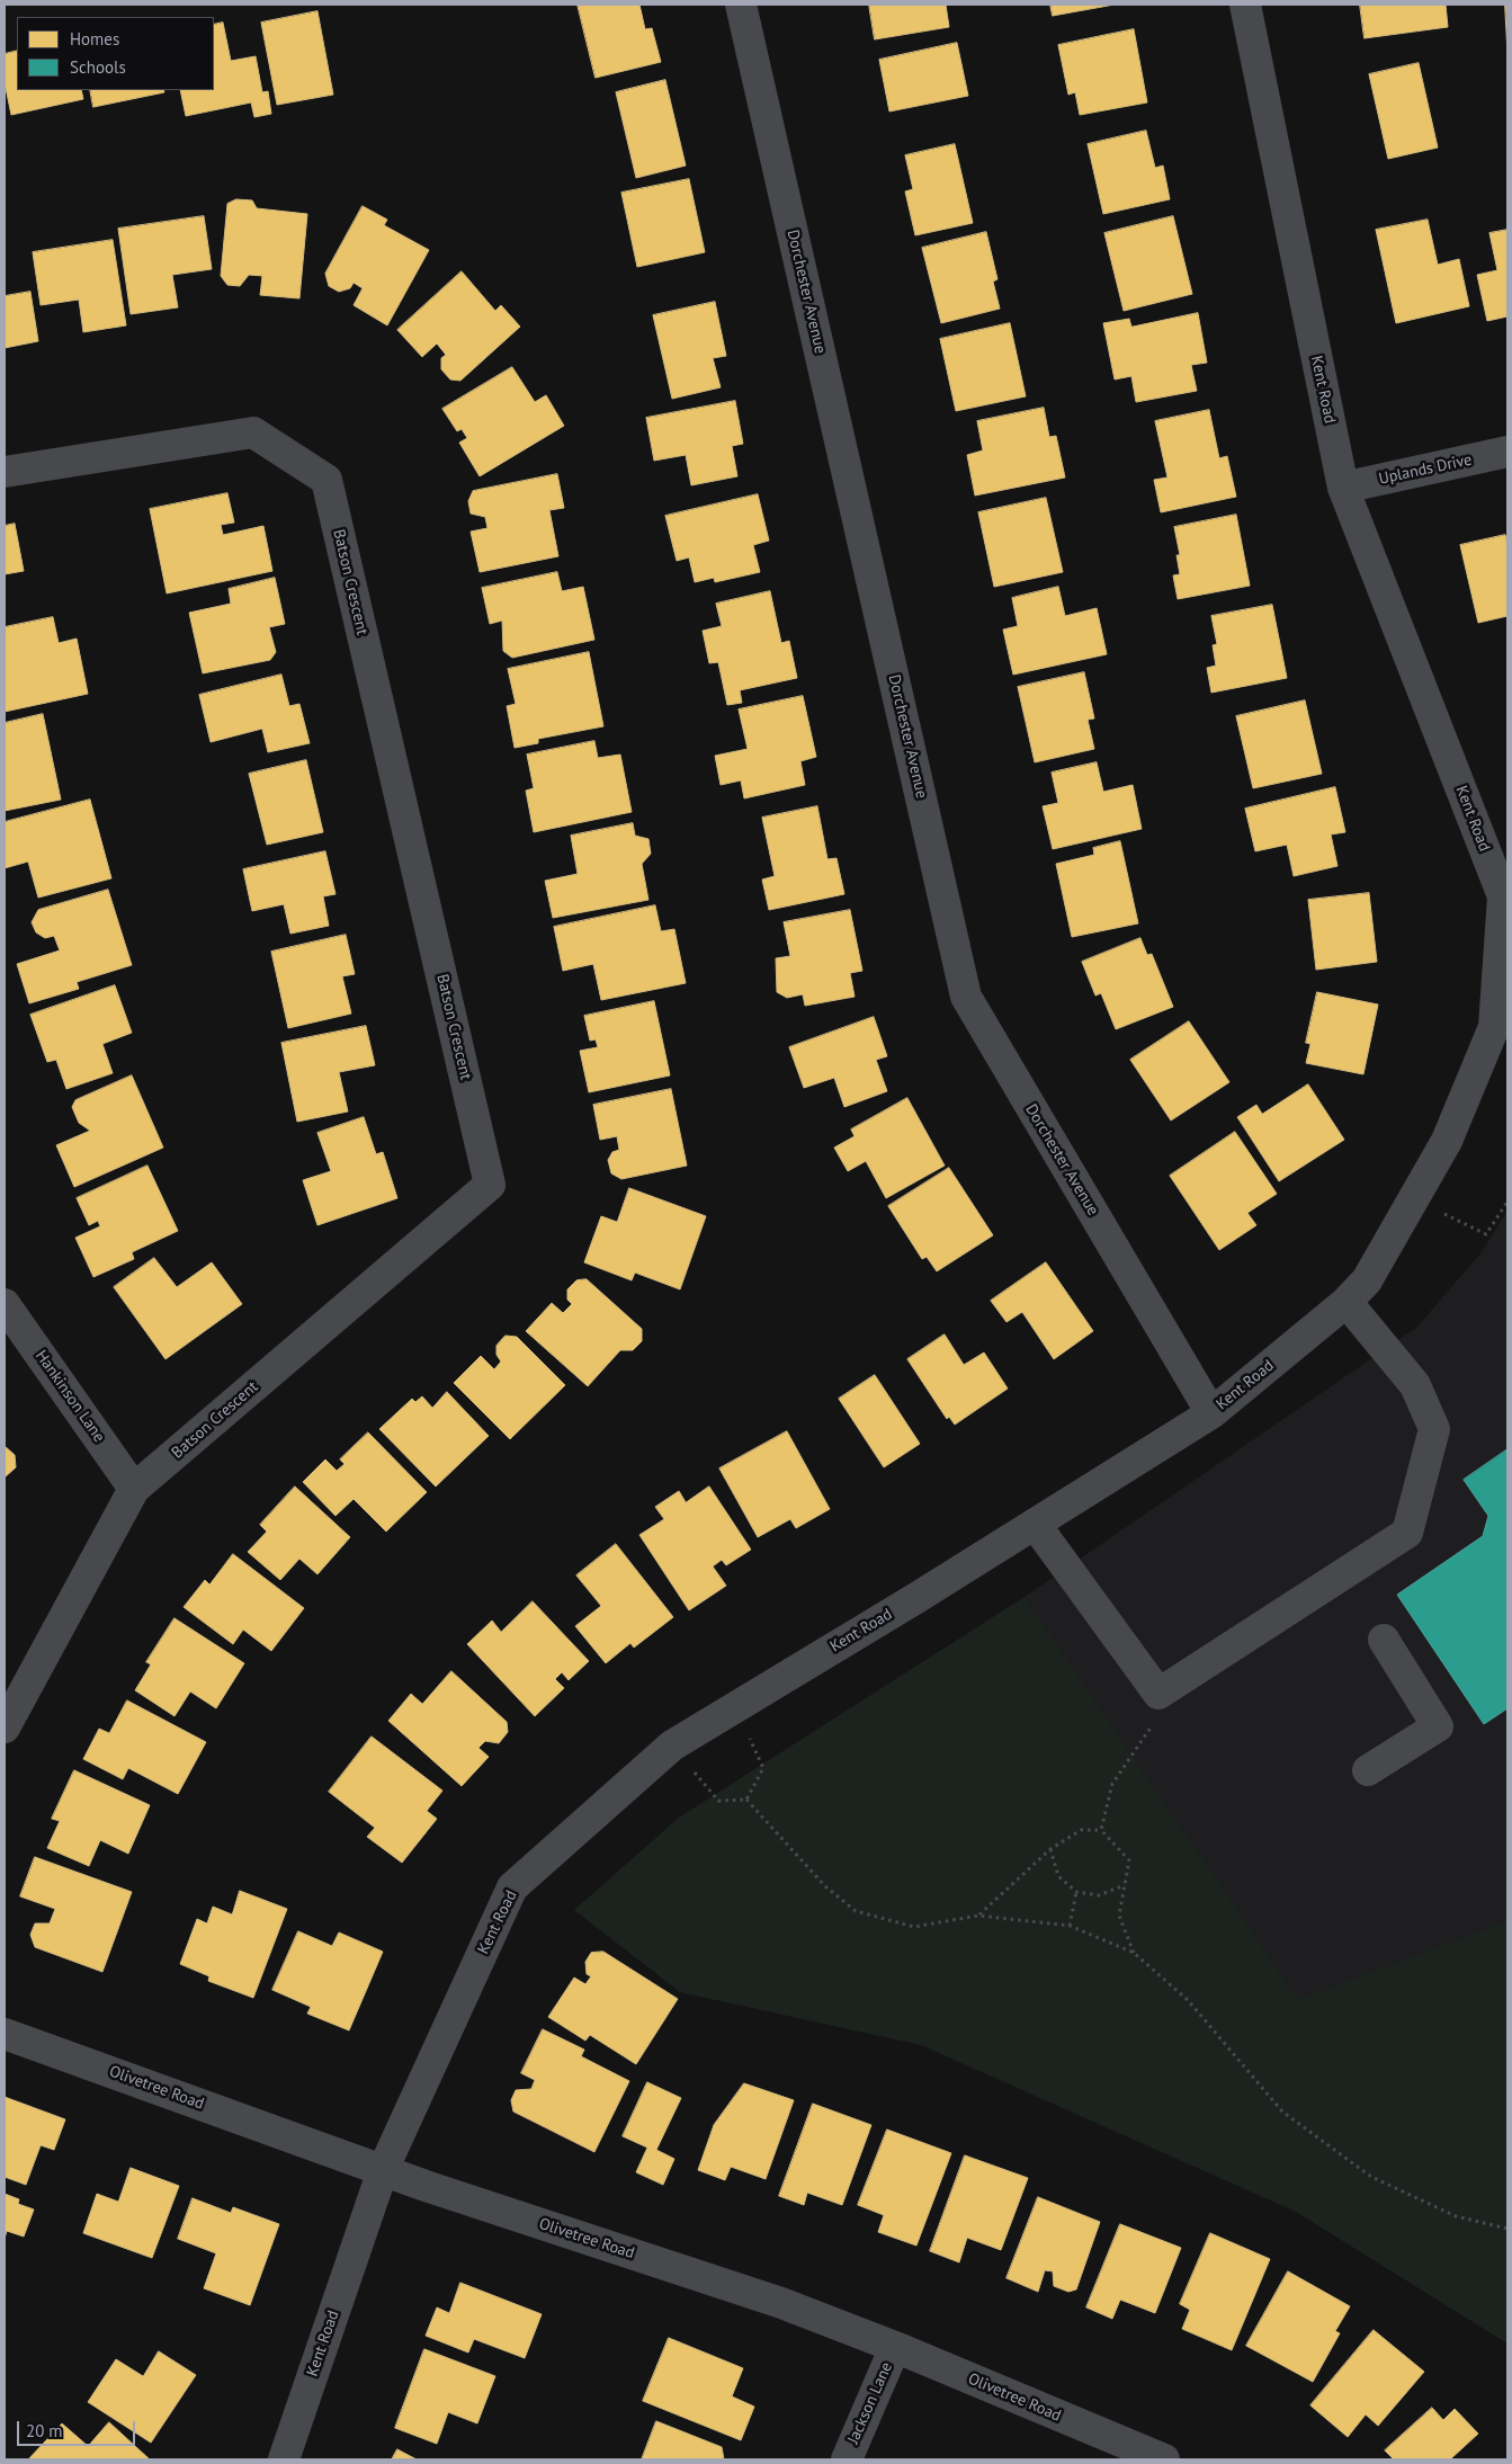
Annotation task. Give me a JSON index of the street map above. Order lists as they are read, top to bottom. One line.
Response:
{"streets":{"street":["Dorchester Avenue","Kent Road","Uplands Drive","Batson Crescent","Hankinson Lane","Olivetree Road","Jackson Lane"]},"crossings":[["Dorchester Avenue","Kent Road"],["Kent Road","Uplands Drive"],["Kent Road","Olivetree Road"],["Batson Crescent","Hankinson Lane"],["Olivetree Road","Jackson Lane"]],"legend":["Homes","Schools"],"scale_bar":"20 m"}
